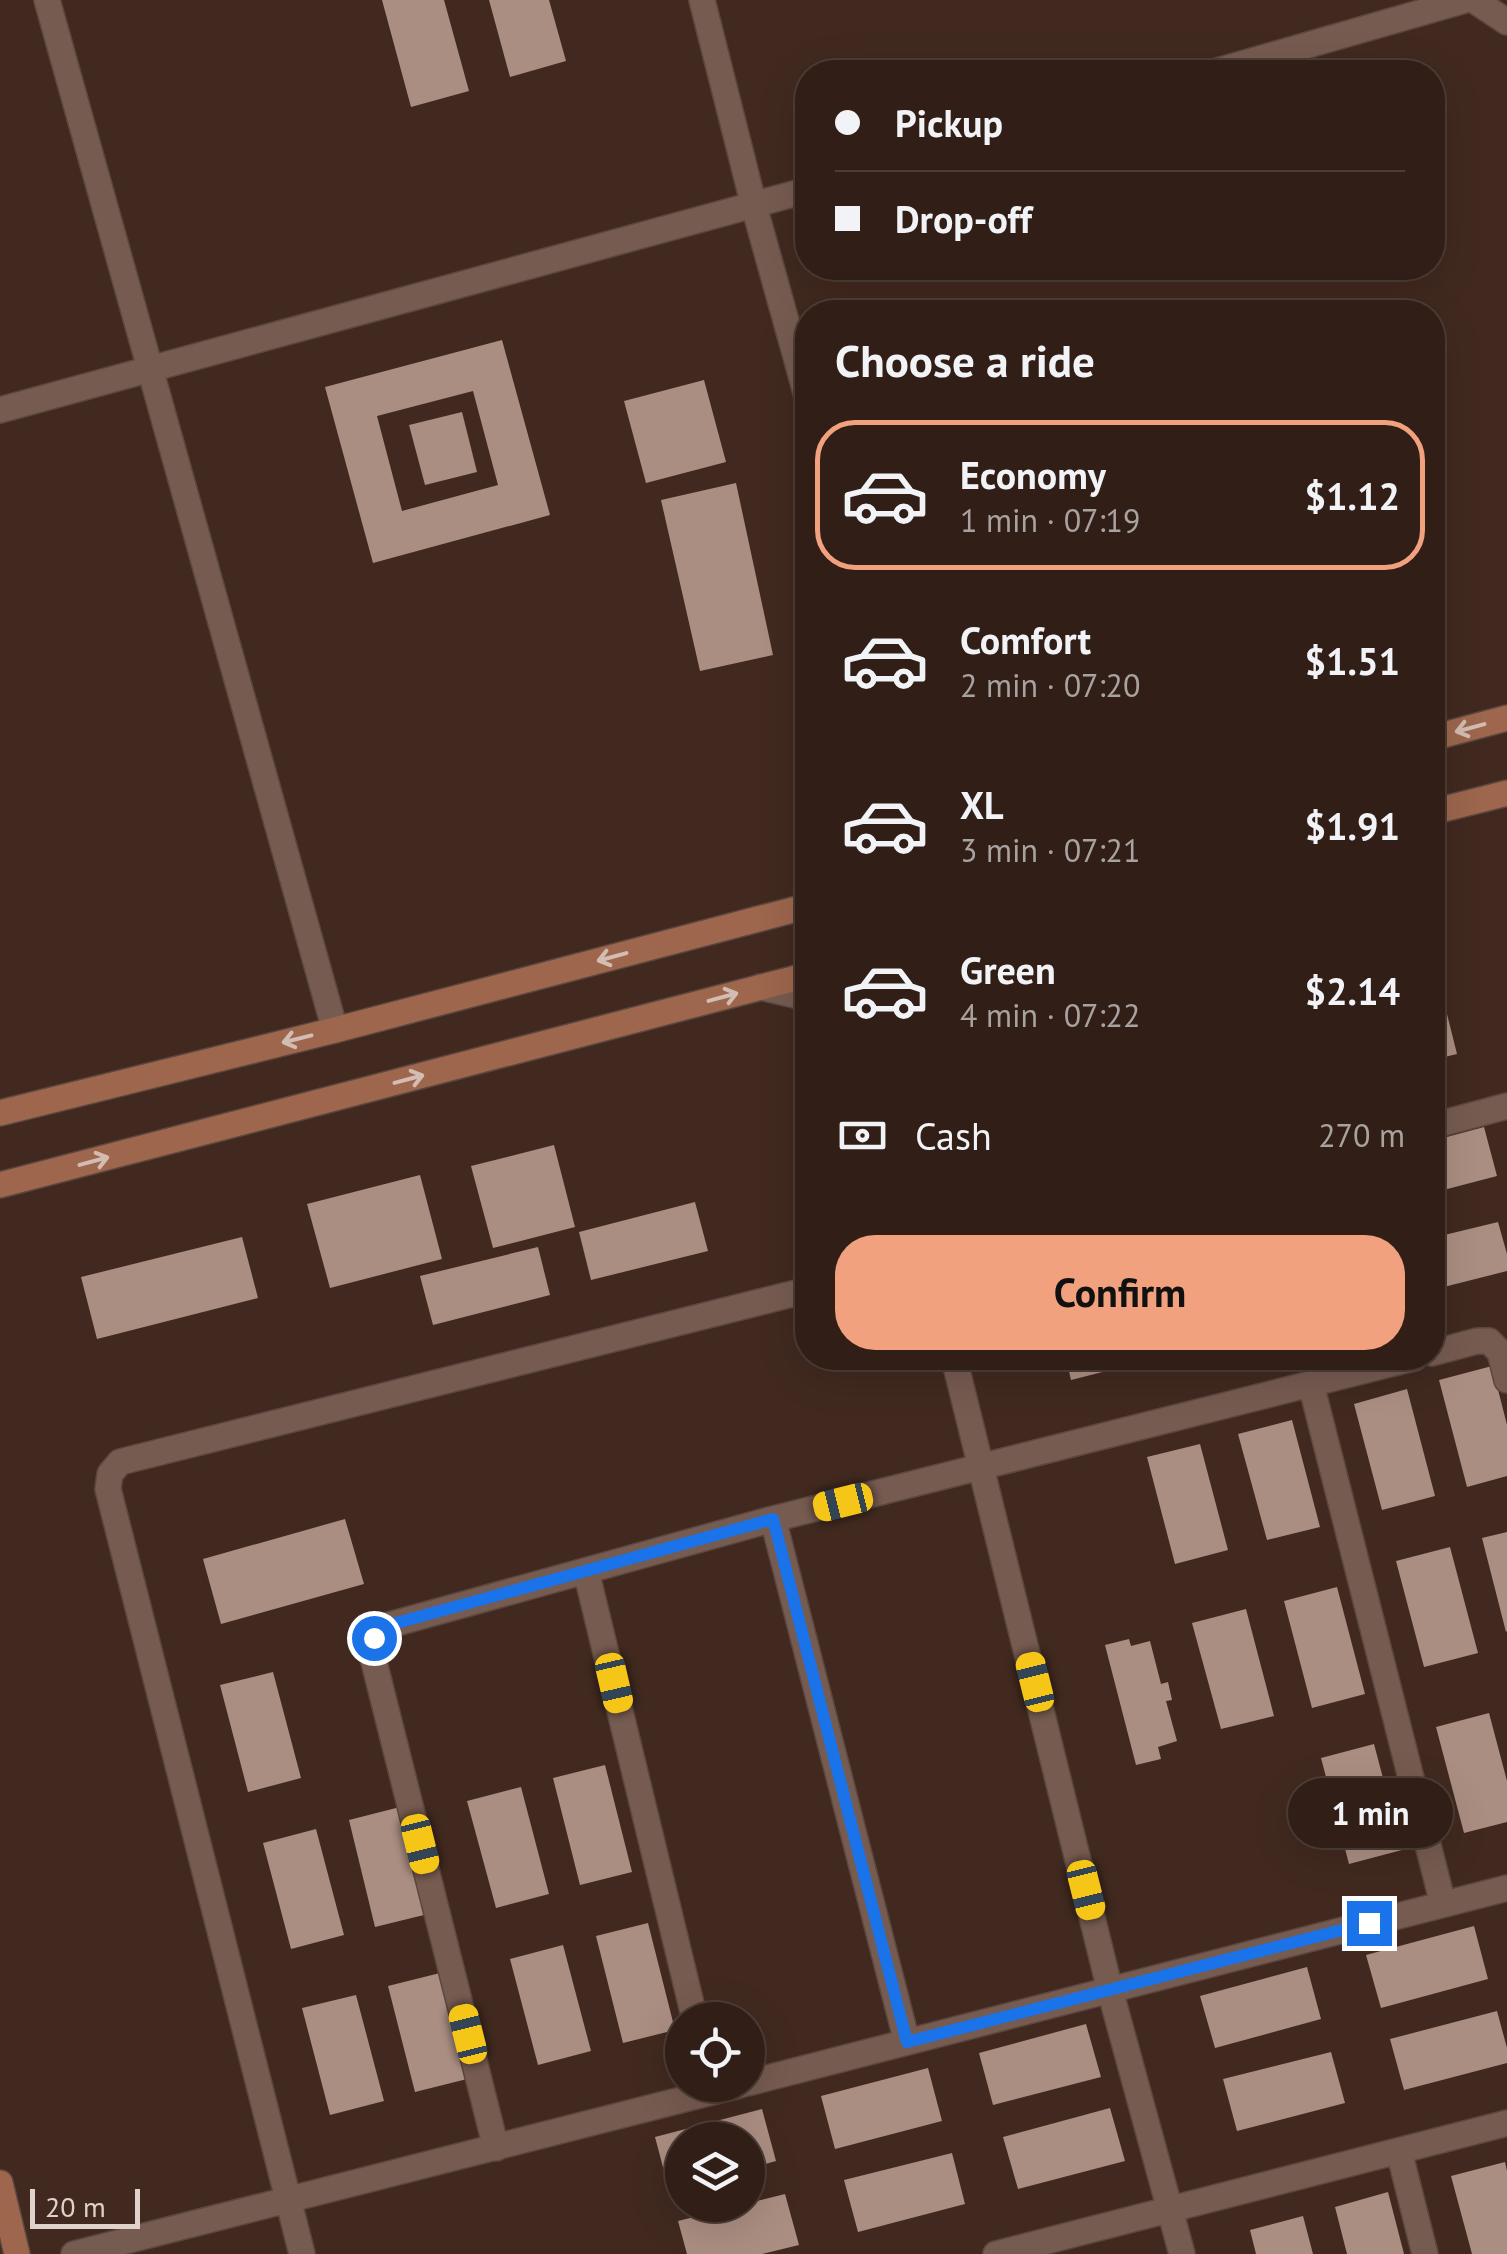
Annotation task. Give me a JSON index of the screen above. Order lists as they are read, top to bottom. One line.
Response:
{"scale_bar":"20 m","page":{"banner":["Pickup","Drop-off"],"heading":"Choose a ride","list":[{"name":"Economy","note":"1 min · 07:19","value":"$1.12"},{"name":"Comfort","note":"2 min · 07:20","value":"$1.51"},{"name":"XL","note":"3 min · 07:21","value":"$1.91"},{"name":"Green","note":"4 min · 07:22","value":"$2.14"}],"pay":["Cash","270 m"],"buttons":"Confirm","bubble":"1 min","scale":"20 m"}}
